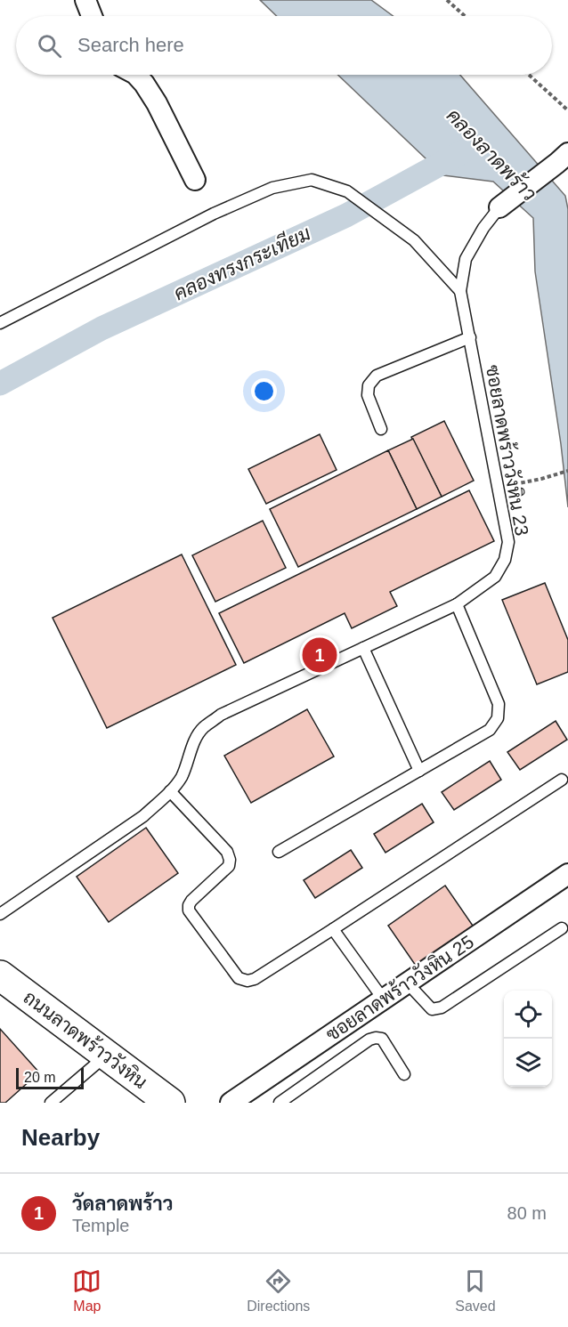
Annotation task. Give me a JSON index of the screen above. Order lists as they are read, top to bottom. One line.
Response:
{"streets":{"main road":["ถนนลาดพร้าววังหิน"],"street":["ซอยลาดพร้าววังหิน 25"],"lane":["ซอยลาดพร้าววังหิน 23"]},"water":["คลองลาดพร้าว","คลองทรงกระเทียม"],"scale_bar":"20 m","page":{"search":"Search here","pins":"1","scale":"20 m","heading":"Nearby","list":[{"mark":"1","name":"วัดลาดพร้าว","note":"Temple","value":"80 m"}],"nav":["Map","Directions","Saved"]}}
